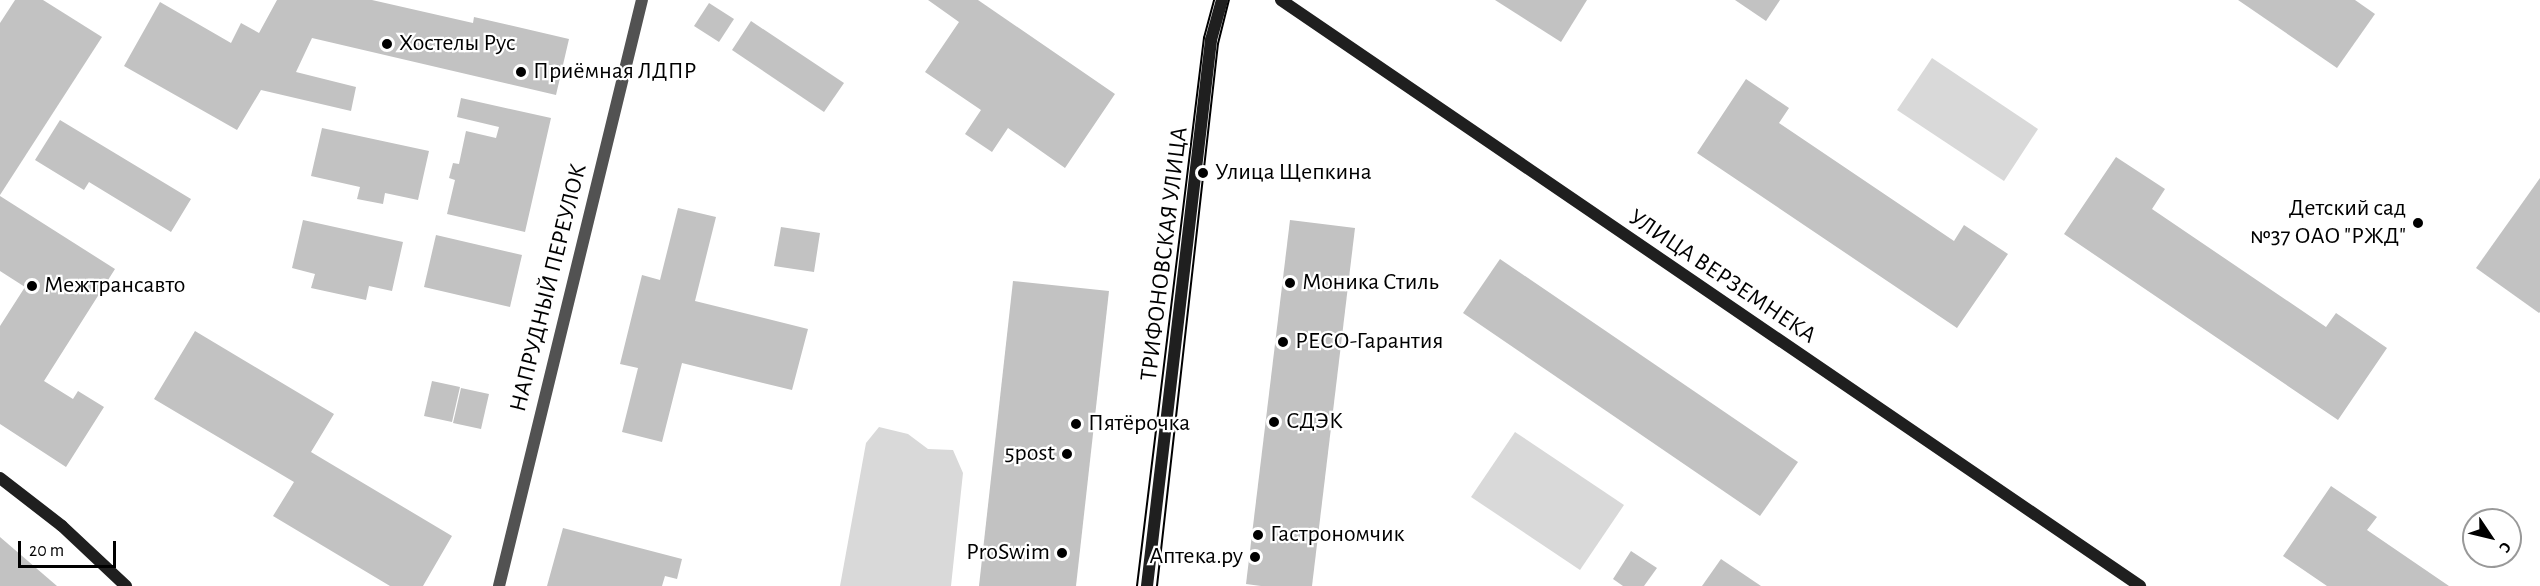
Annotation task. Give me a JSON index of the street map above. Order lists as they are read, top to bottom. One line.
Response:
{"streets":{"street":["ТРИФОНОВСКАЯ УЛИЦА","УЛИЦА ВЕРЗЕМНЕКА","НАПРУДНЫЙ ПЕРЕУЛОК"]},"places":["Хостелы Рус","Приёмная ЛДПР","Улица Щепкина","Детский сад №37 ОАО \"РЖД\"","Моника Стиль","Межтрансавто","РЕСО-Гарантия","СДЭК","Пятёрочка","5post","Гастрономчик","ProSwim","Аптека.ру"],"scale_bar":"20 m","north":"bottom right"}
